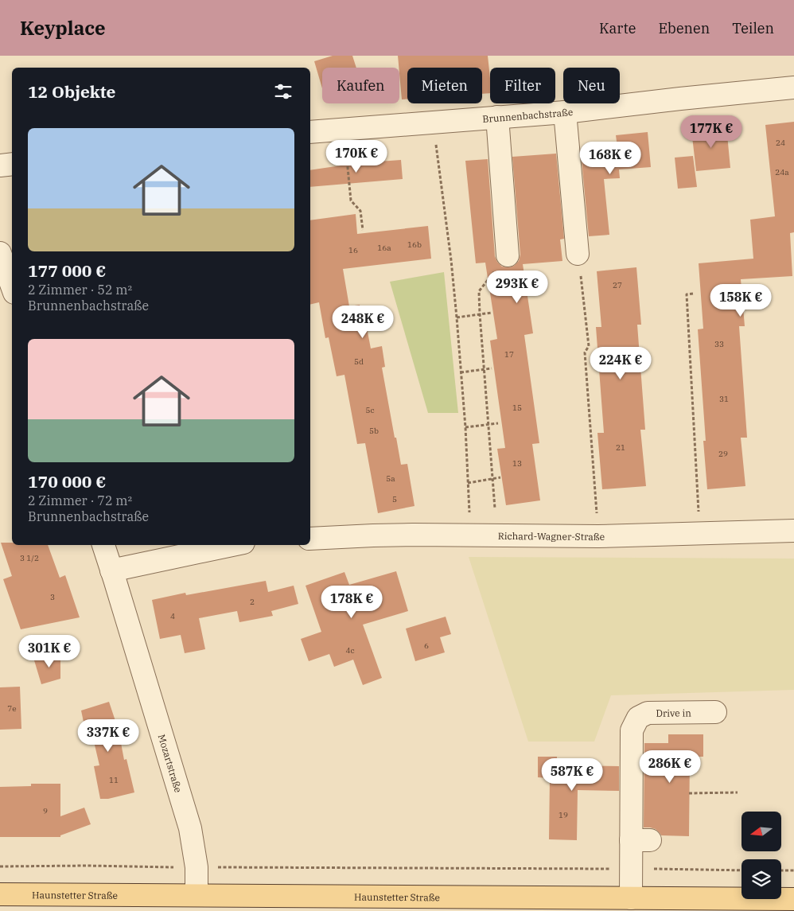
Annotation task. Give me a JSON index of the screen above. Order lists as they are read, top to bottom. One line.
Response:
{"streets":{"main road":["Haunstetter Straße"],"street":["Brunnenbachstraße","Richard-Wagner-Straße","Drive in","Mozartstraße"]},"crossings":[["Drive in","Haunstetter Straße"],["Mozartstraße","Haunstetter Straße"]],"house_numbers":["24","24a","16b","16a","16","27","33","17","5d","31","15","5c","5b","21","29","13","5a","5","3 1/2","3","2","4","6","4c","7e","11","9","19"],"north":"left","page":{"header":"Keyplace","nav":["Karte","Ebenen","Teilen"],"chip":["Kaufen","Mieten","Filter","Neu"],"heading":"12 Objekte","price":["177K €","170K €","168K €","293K €","158K €","248K €","224K €","178K €","301K €","337K €","286K €","587K €"],"list":[{"name":"177 000 €","note":"2 Zimmer · 52 m² · Brunnenbachstraße"},{"name":"170 000 €","note":"2 Zimmer · 72 m² · Brunnenbachstraße"}]}}
